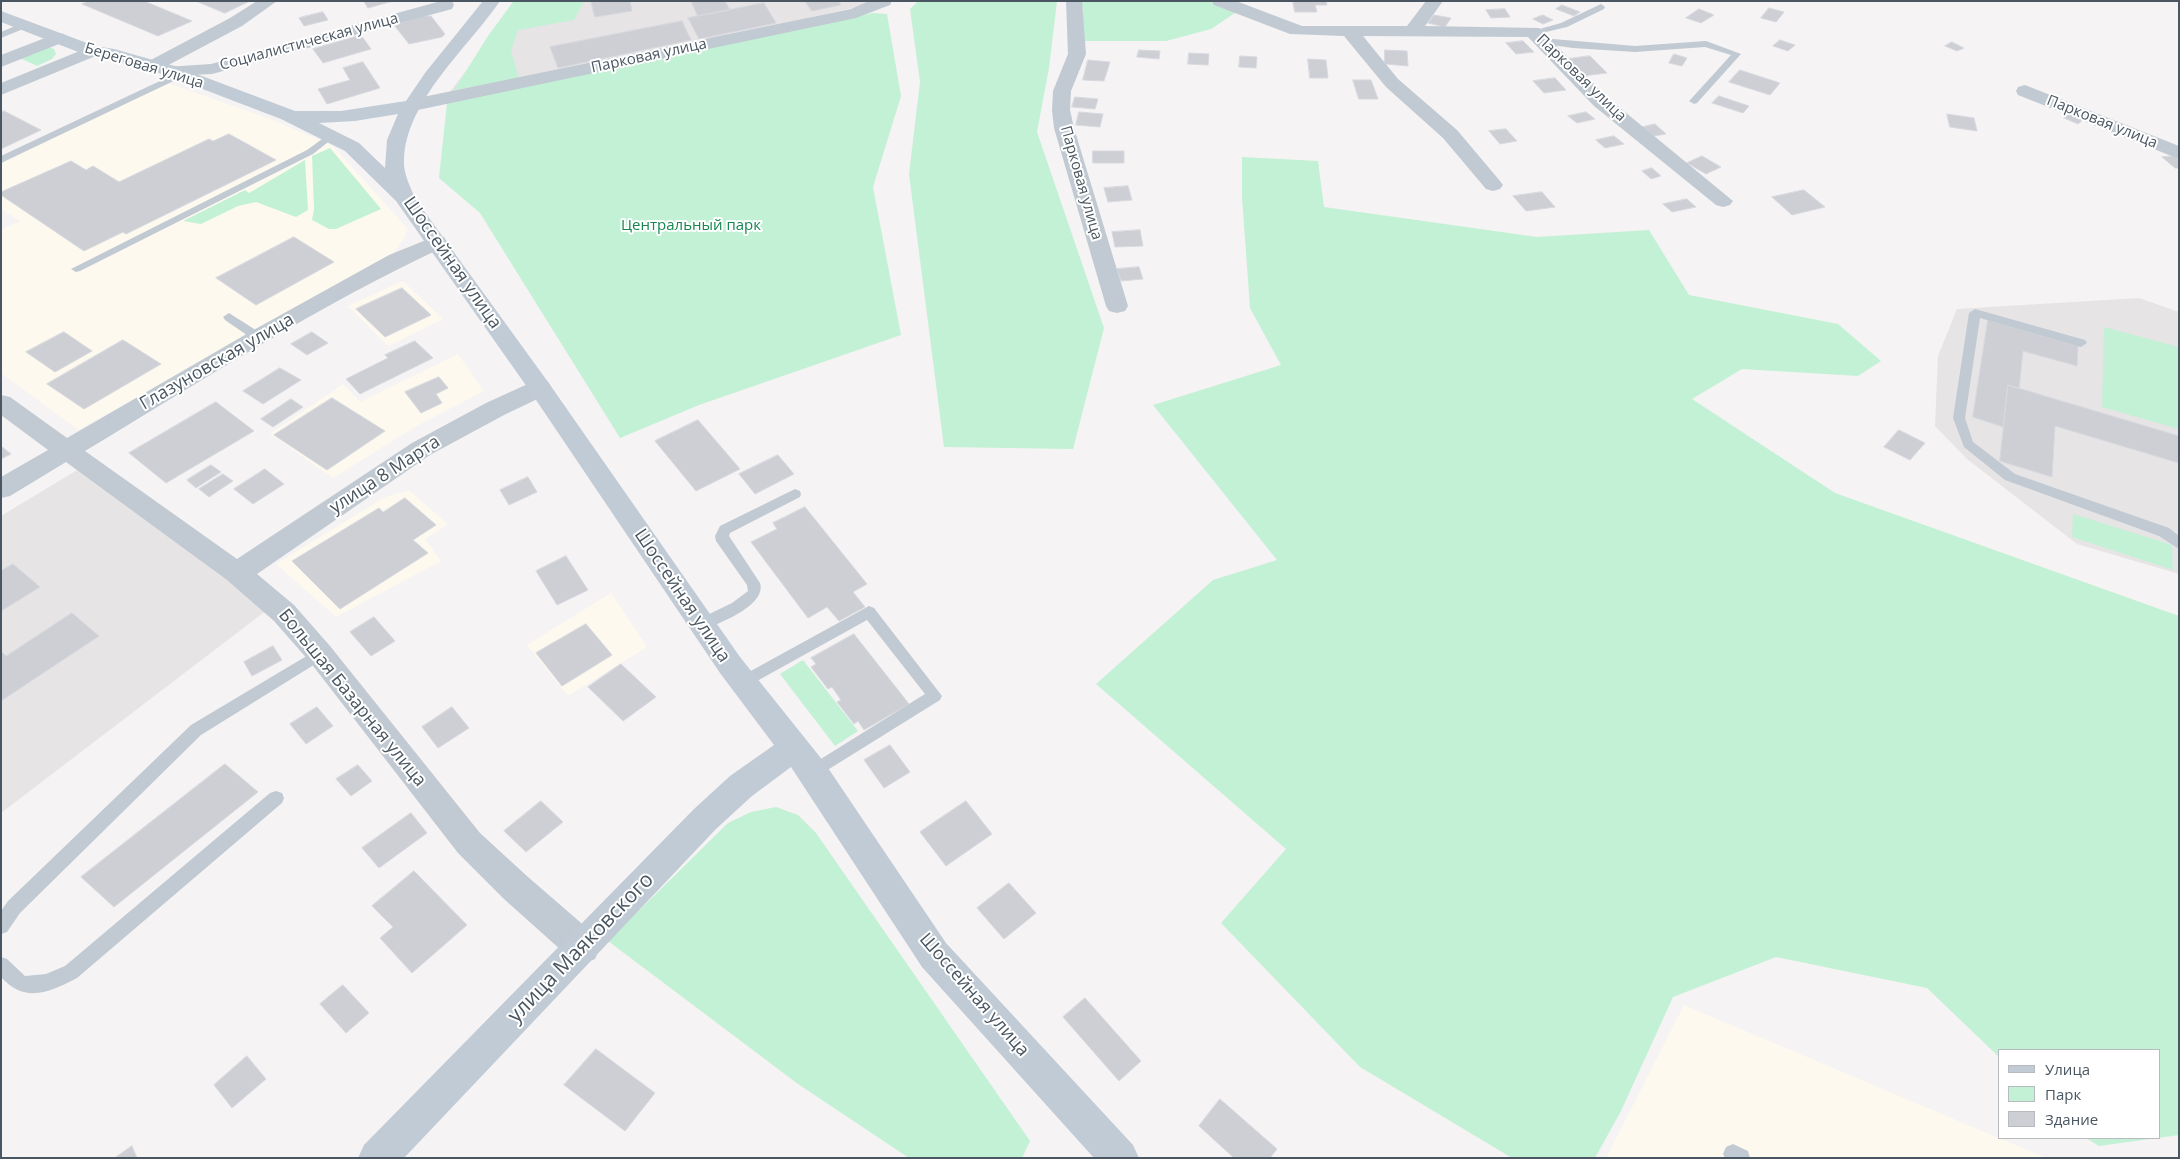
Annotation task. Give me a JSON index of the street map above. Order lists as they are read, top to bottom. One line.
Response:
{"streets":{"main road":["Береговая улица","Шоссейная улица","улица Маяковского"],"street":["Социалистическая улица","Парковая улица","Глазуновская улица","улица 8 Марта","Большая Базарная улица"]},"crossings":[["Социалистическая улица","Береговая улица"],["Парковая улица","Береговая улица"],["Парковая улица","Шоссейная улица"],["Береговая улица","Шоссейная улица"],["Шоссейная улица","Глазуновская улица"],["Шоссейная улица","улица 8 Марта"],["Шоссейная улица","улица Маяковского"],["Глазуновская улица","Большая Базарная улица"],["улица 8 Марта","Большая Базарная улица"],["Большая Базарная улица","улица Маяковского"]],"parks":["Центральный парк"],"legend":["Улица","Парк","Здание"]}
